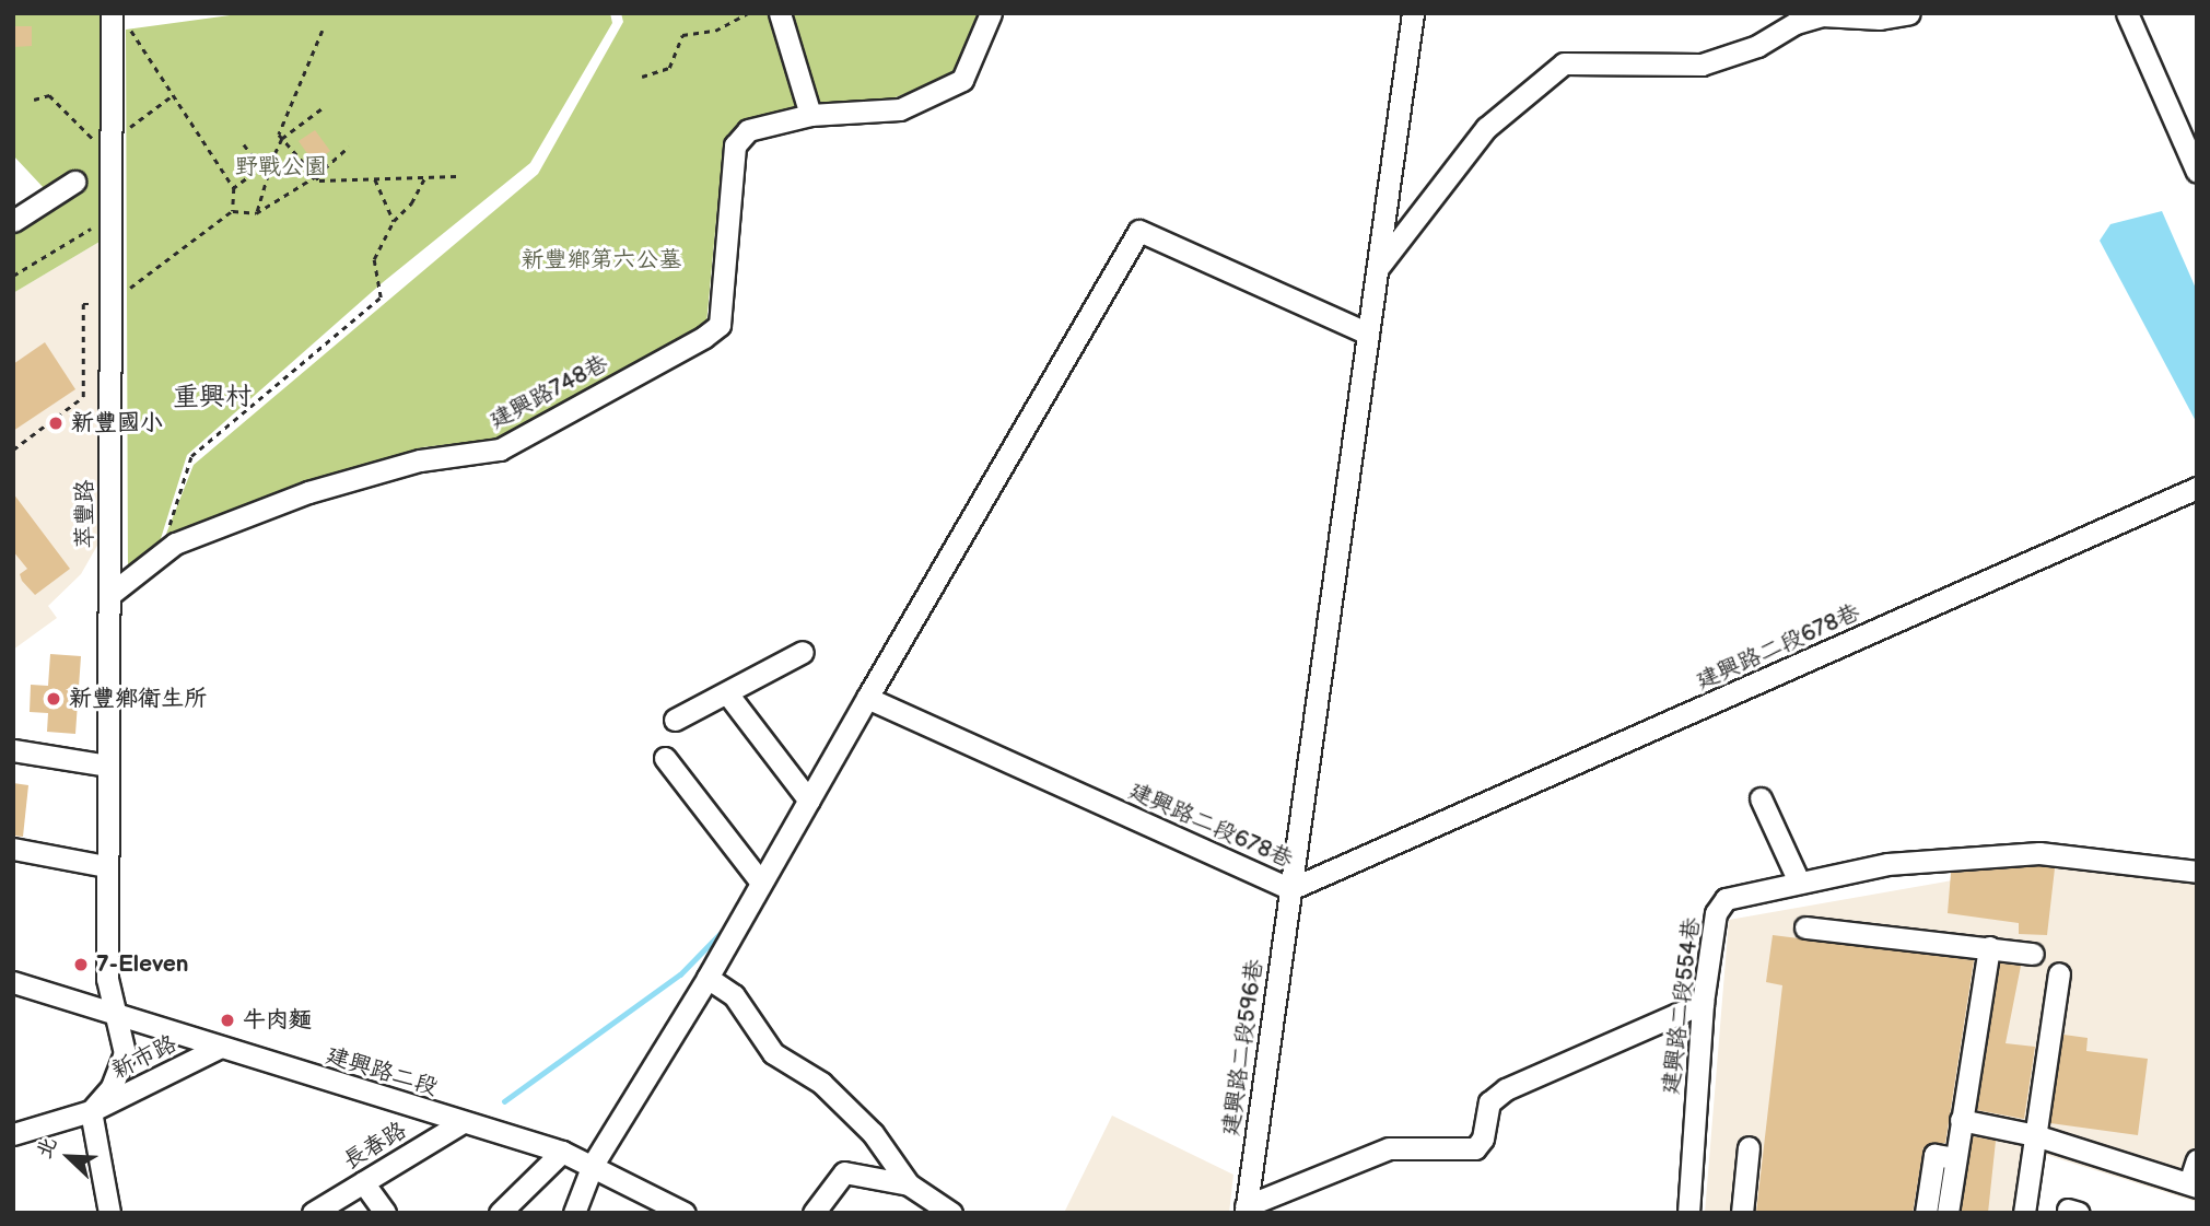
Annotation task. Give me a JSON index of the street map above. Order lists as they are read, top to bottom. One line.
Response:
{"streets":{"street":["建興路748巷","萃豐路","建興路二段678巷","建興路二段554巷","建興路二段596巷","新市路","建興路二段","長春路"]},"crossings":[["建興路748巷","萃豐路"],["萃豐路","新市路"],["萃豐路","建興路二段"],["建興路二段678巷","建興路二段596巷"],["新市路","建興路二段"],["建興路二段","長春路"]],"districts":["重興村"],"parks":["野戰公園","新豐鄉第六公墓"],"places":["新豐國小","新豐鄉衛生所","7-Eleven","牛肉麵"],"north":"top left"}
